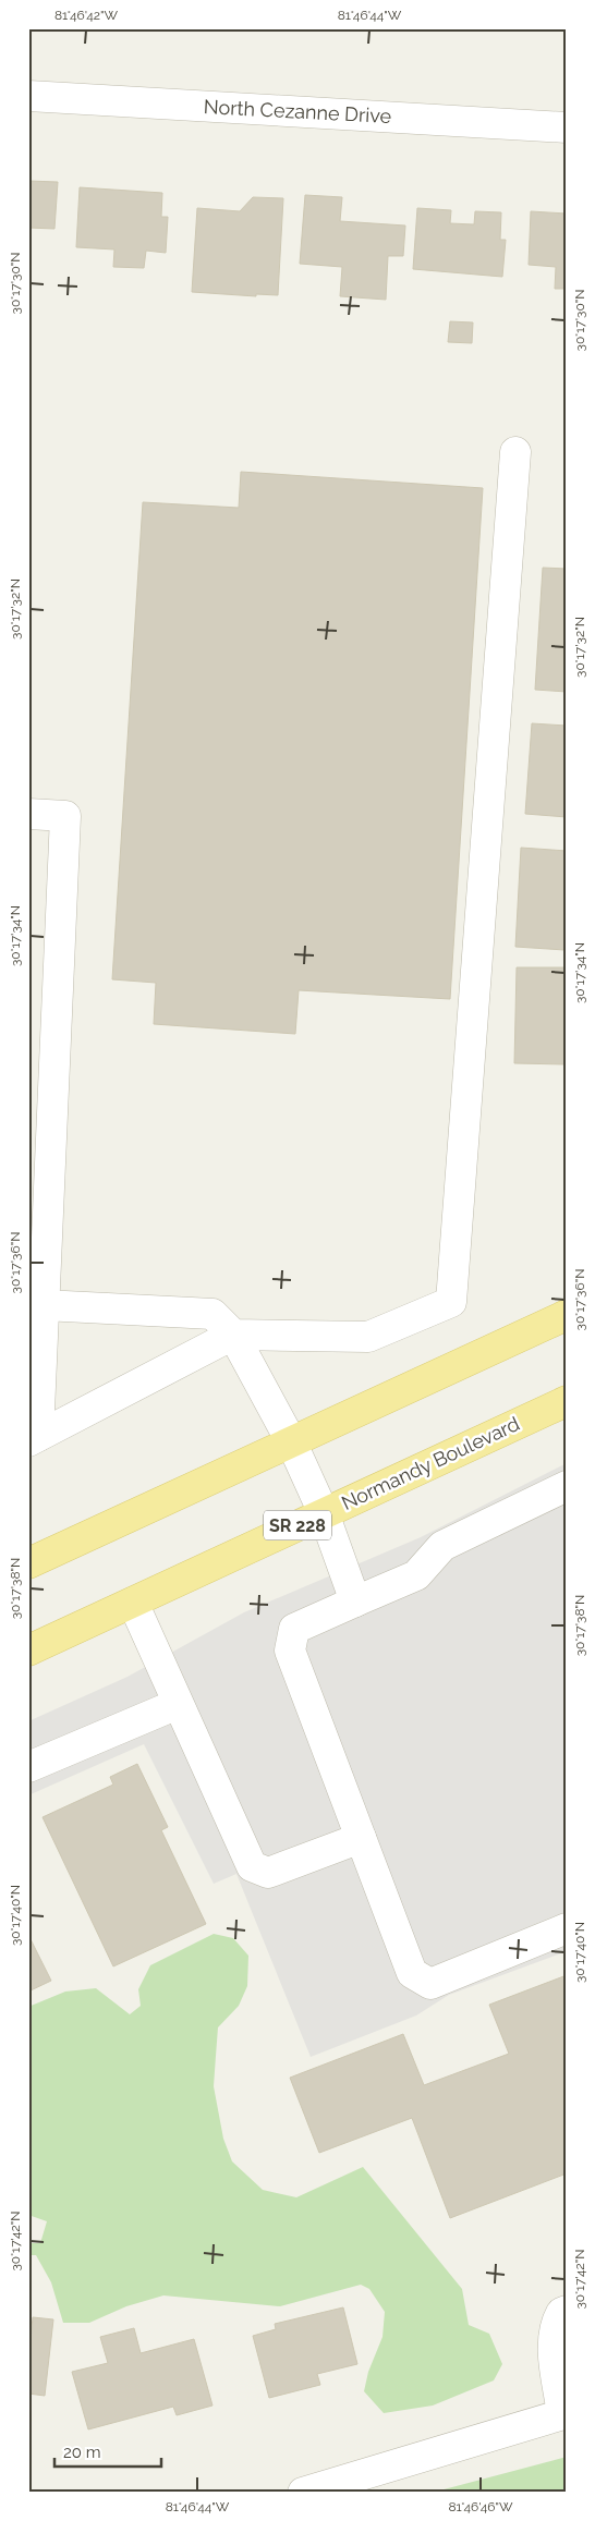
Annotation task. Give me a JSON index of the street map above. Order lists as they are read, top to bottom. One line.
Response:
{"streets":{"main road":["Normandy Boulevard","SR 228"],"street":["North Cezanne Drive"]},"scale_bar":"20 m","coordinates":["81°46'42\"W","81°46'44\"W","30°17'30\"N","30°17'32\"N","30°17'34\"N","30°17'36\"N","30°17'38\"N","30°17'40\"N","30°17'42\"N","81°46'46\"W"]}
